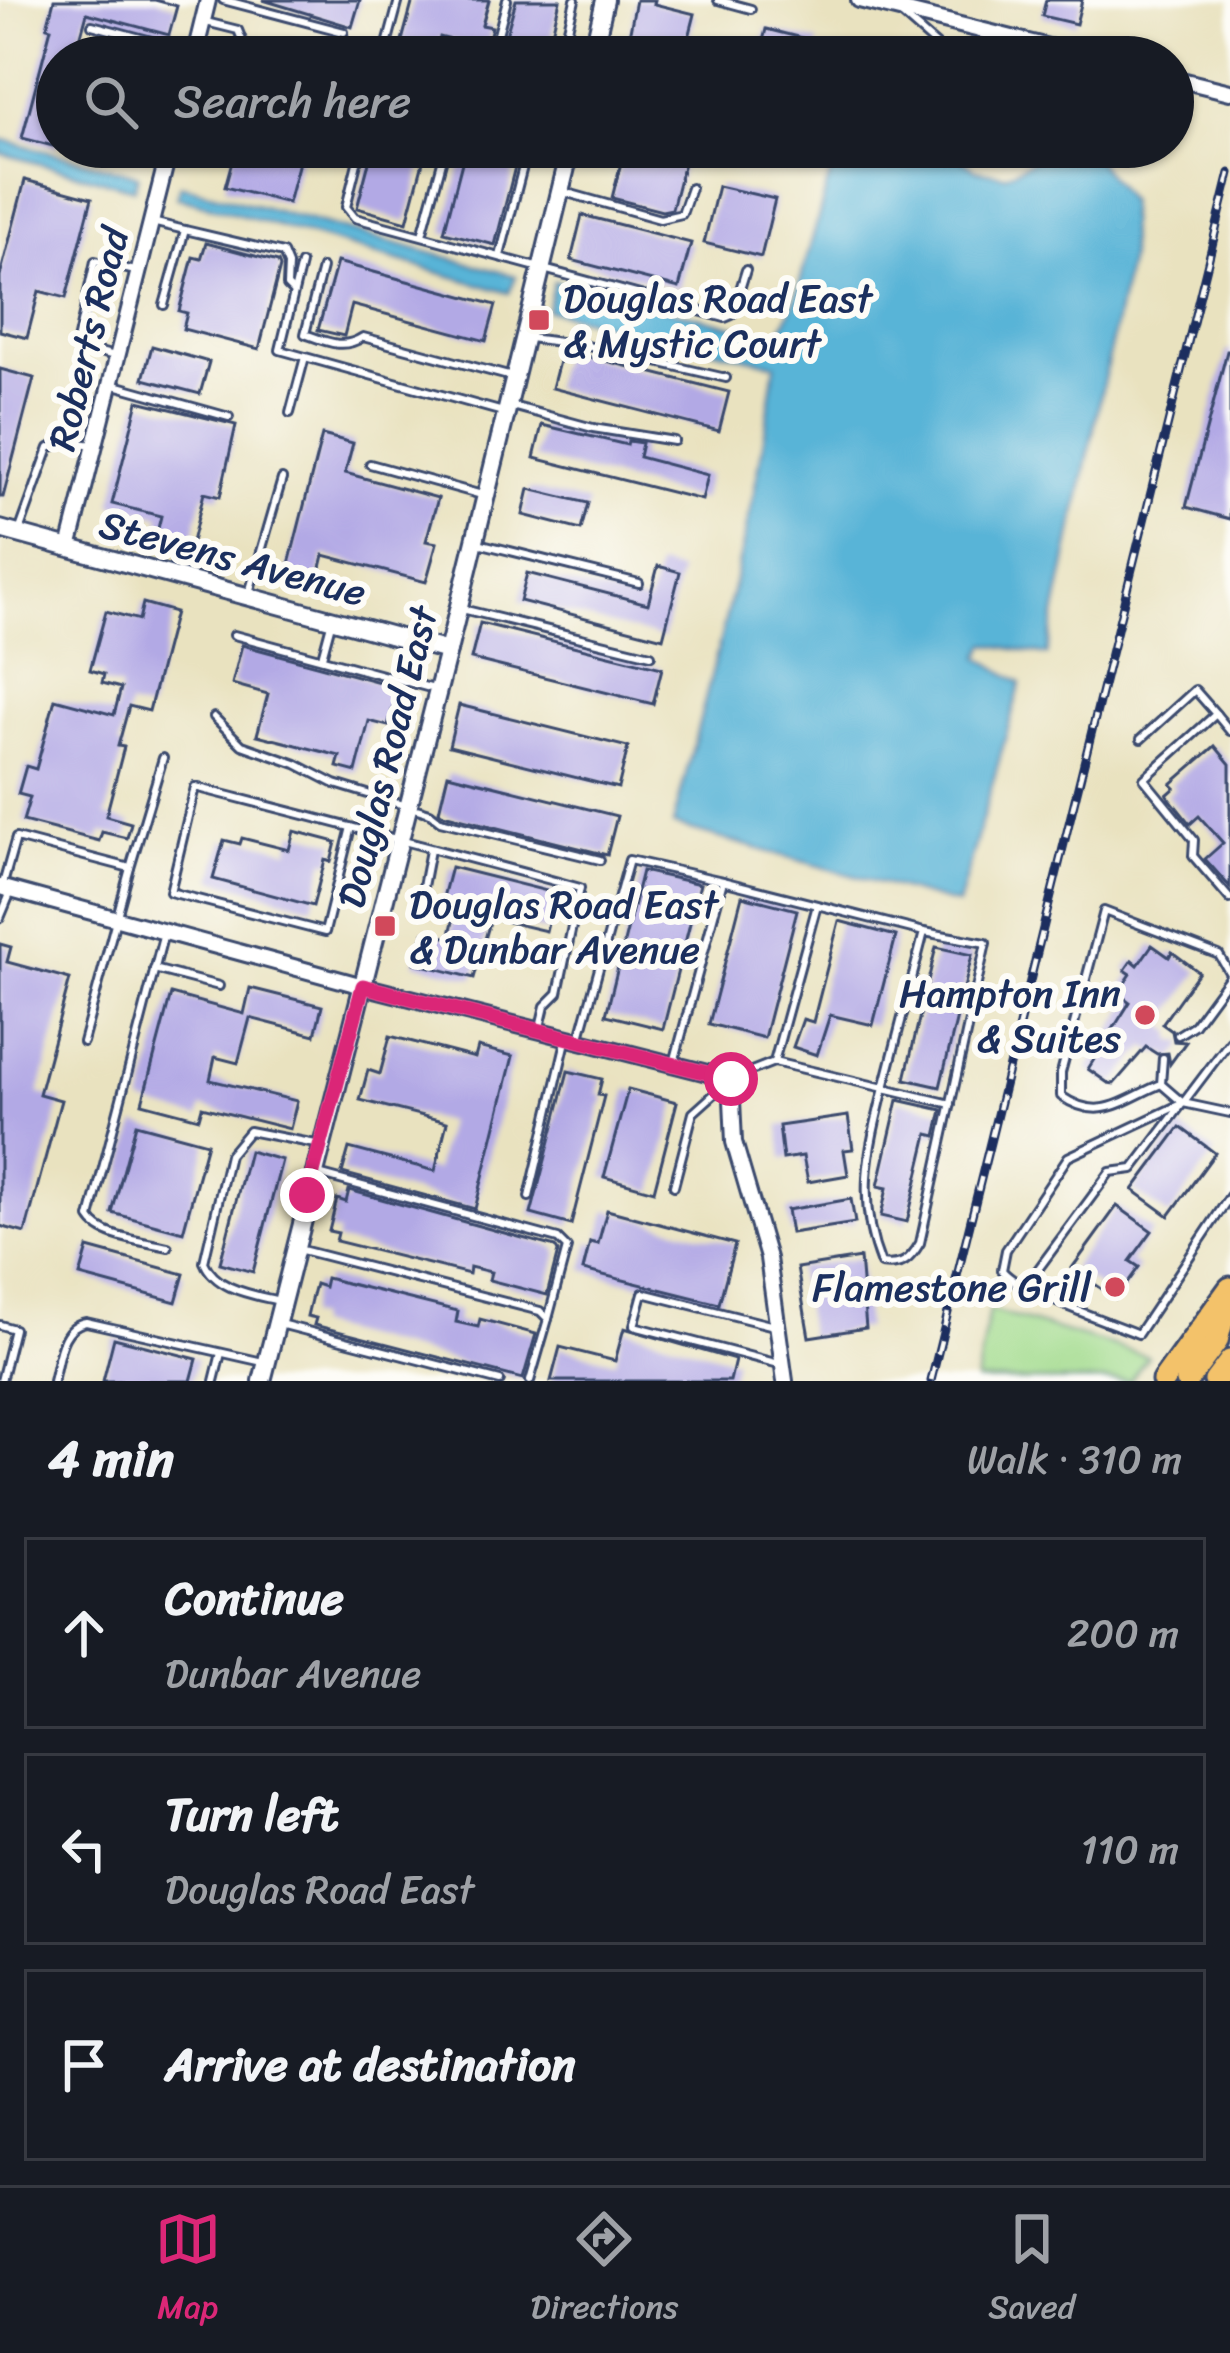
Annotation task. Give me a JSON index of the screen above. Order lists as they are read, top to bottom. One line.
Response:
{"streets":{"street":["Roberts Road","Stevens Avenue","Douglas Road East"]},"crossings":[["Roberts Road","Stevens Avenue"],["Stevens Avenue","Douglas Road East"]],"places":{"transit":["Douglas Road East & Mystic Court","Douglas Road East & Dunbar Avenue"],"other":["Hampton Inn & Suites","Flamestone Grill"]},"page":{"search":"Search here","heading":["4 min","Walk · 310 m"],"list":[["Continue","Dunbar Avenue","200 m"],["Turn left","Douglas Road East","110 m"],"Arrive at destination"],"nav":["Map","Directions","Saved"]}}
